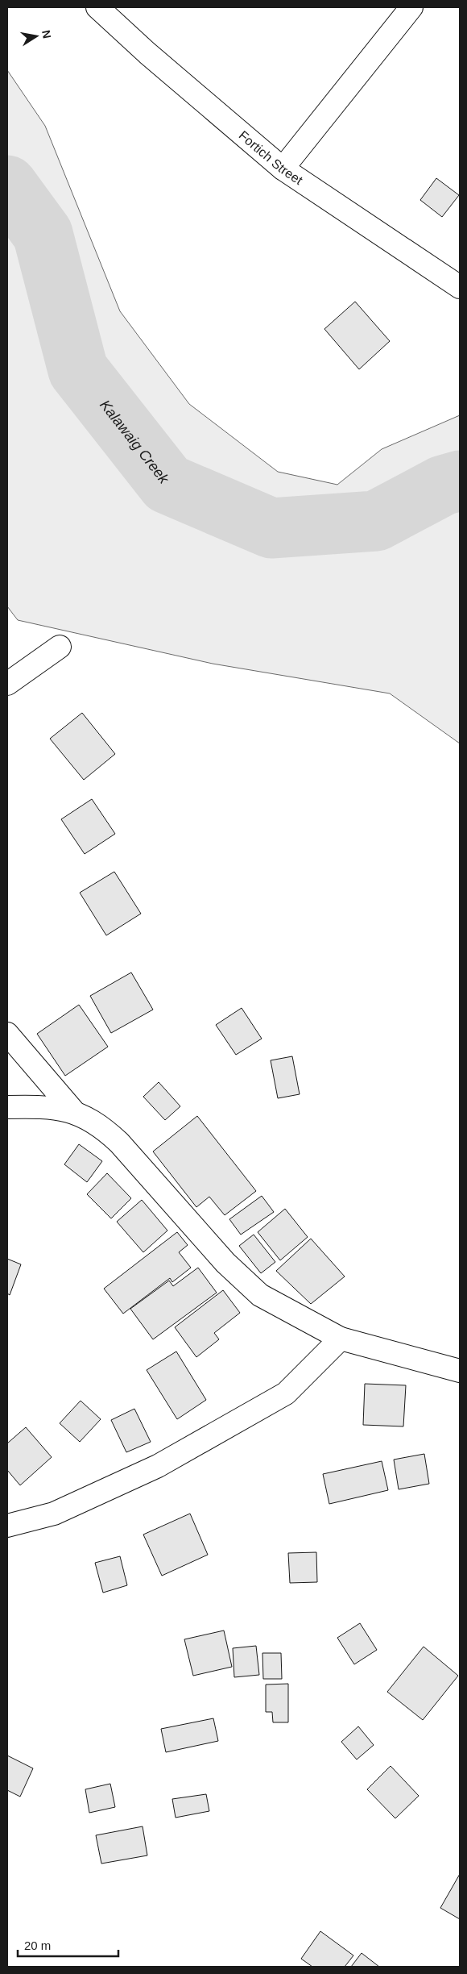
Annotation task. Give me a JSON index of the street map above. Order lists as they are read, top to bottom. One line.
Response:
{"streets":{"main road":["Fortich Street"]},"water":["Kalawaig Creek"],"scale_bar":"20 m","north":"right"}
